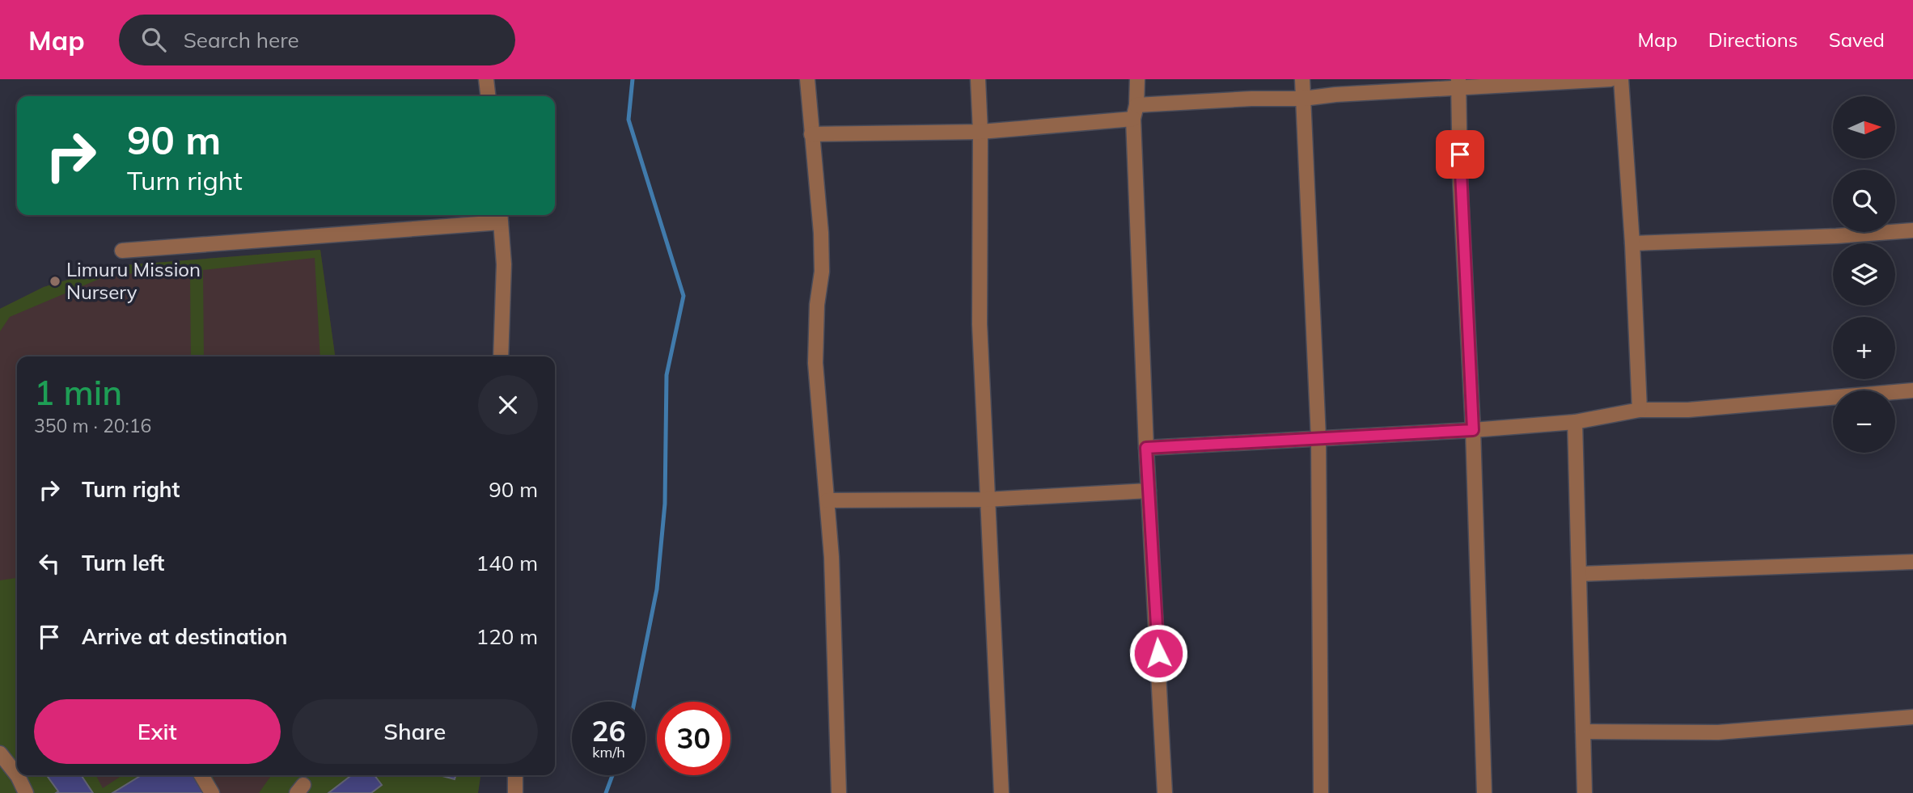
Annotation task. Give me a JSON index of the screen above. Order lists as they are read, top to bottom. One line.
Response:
{"places":["Limuru Mission Nursery"],"north":"right","page":{"header":"Map","search":"Search here","nav":["Map","Directions","Saved"],"map_buttons":["+","−"],"turn":["90 m","Turn right"],"heading":["1 min","350 m · 20:16"],"list":[{"name":"Turn right","value":"90 m"},{"name":"Turn left","value":"140 m"},{"name":"Arrive at destination","value":"120 m"}],"buttons":["Exit","Share"],"speed":"26 km/h","limit":"30"}}
